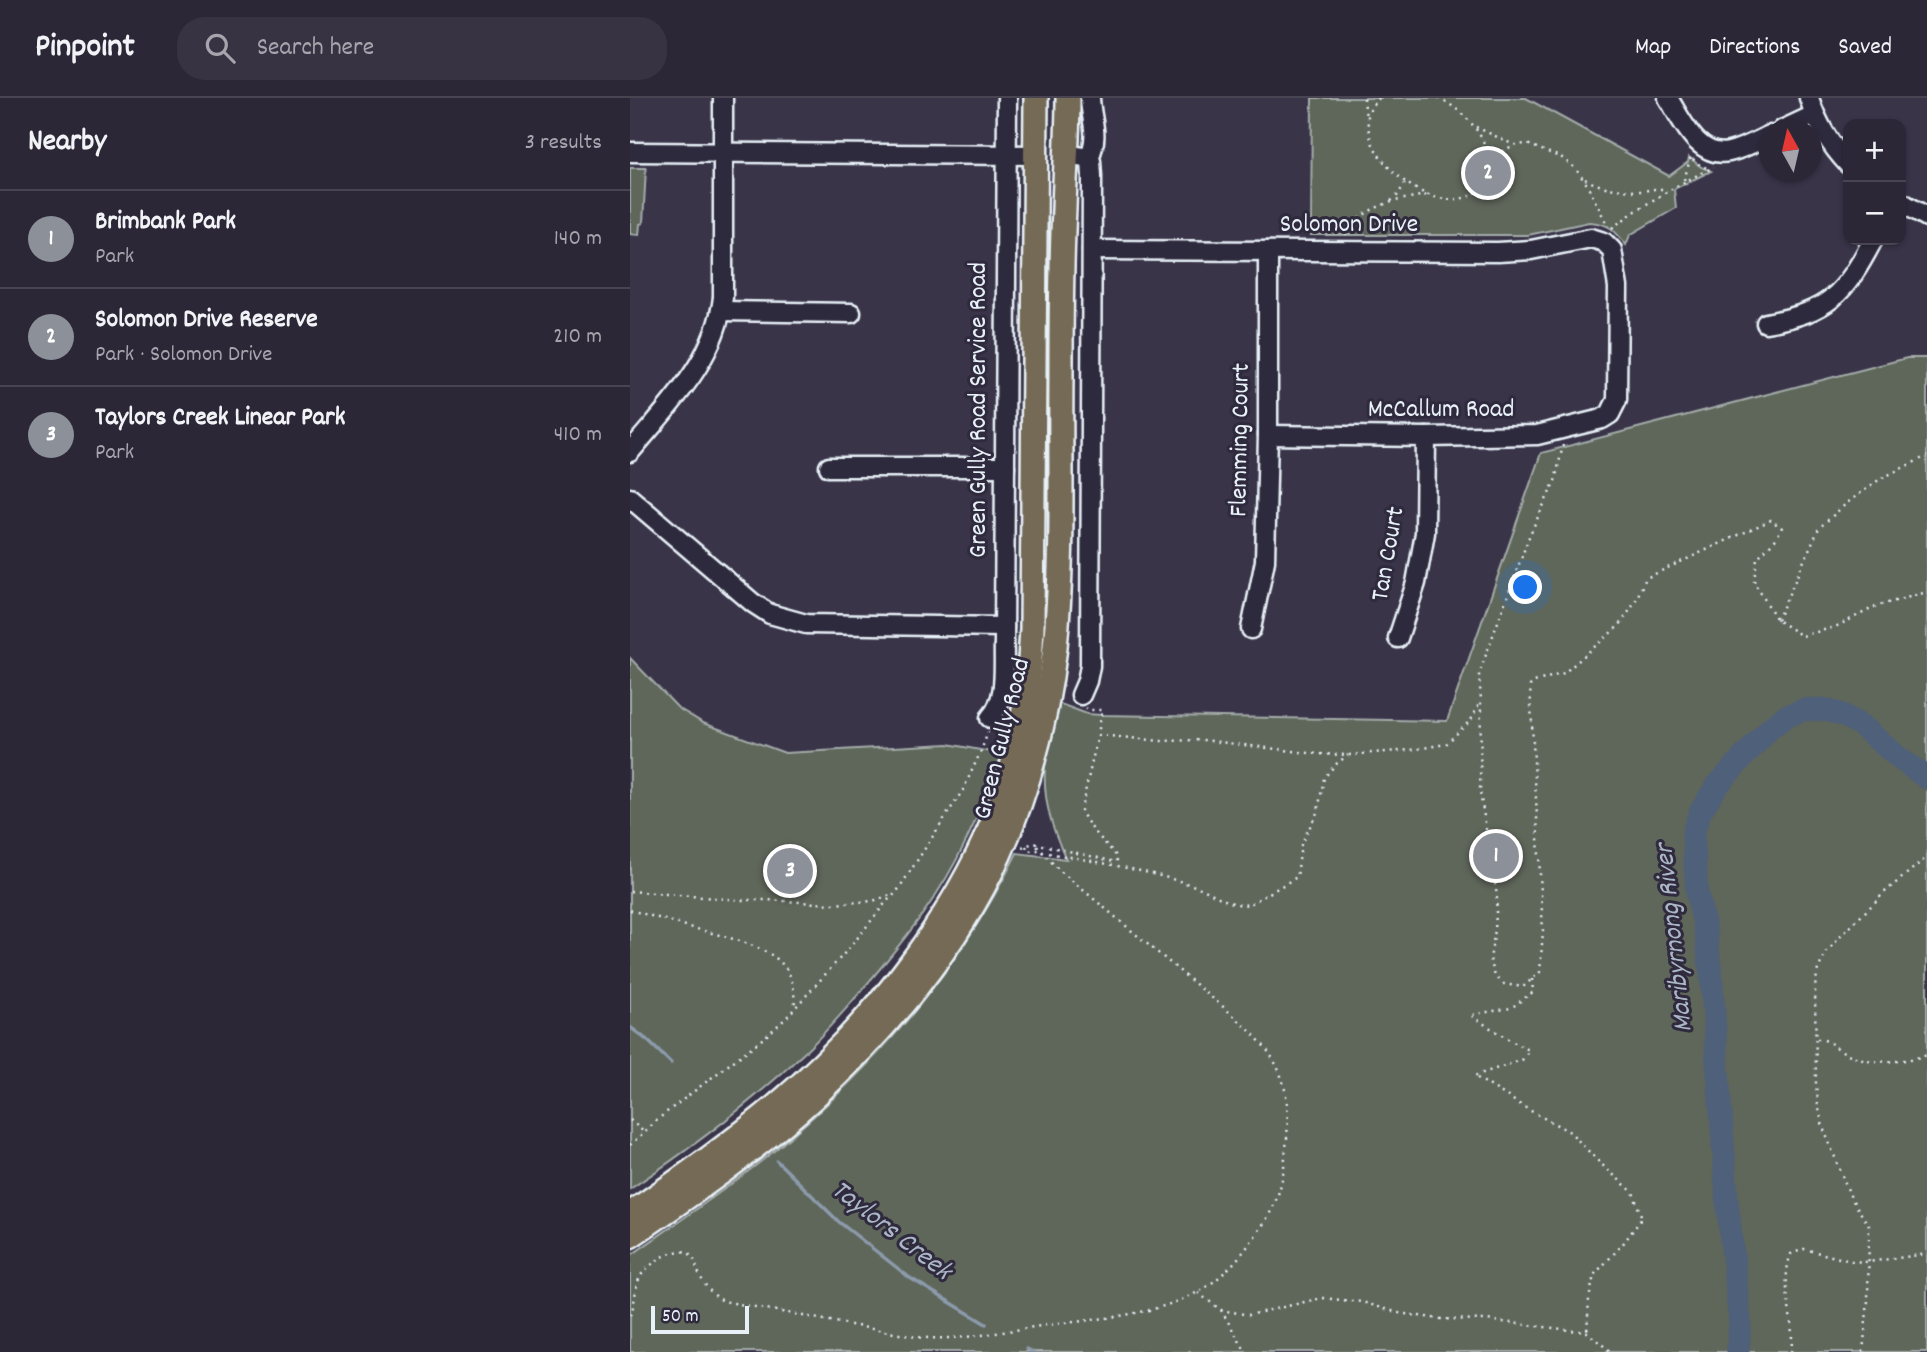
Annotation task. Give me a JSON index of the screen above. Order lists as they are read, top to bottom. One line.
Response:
{"streets":{"main road":["Green Gully Road"],"street":["Solomon Drive","Green Gully Road Service Road","McCallum Road","Flemming Court","Tan Court"]},"crossings":[["Solomon Drive","McCallum Road"],["Solomon Drive","Flemming Court"],["McCallum Road","Flemming Court"],["McCallum Road","Tan Court"]],"water":["Maribyrnong River","Taylors Creek"],"scale_bar":"50 m","north":"top","page":{"header":"Pinpoint","search":"Search here","nav":["Map","Directions","Saved"],"heading":["Nearby","3 results"],"map_buttons":["+","−"],"pins":["2","1","3"],"list":[{"mark":"1","name":"Brimbank Park","note":"Park","value":"140 m"},{"mark":"2","name":"Solomon Drive Reserve","note":"Park · Solomon Drive","value":"210 m"},{"mark":"3","name":"Taylors Creek Linear Park","note":"Park","value":"410 m"}],"scale":"50 m"}}
